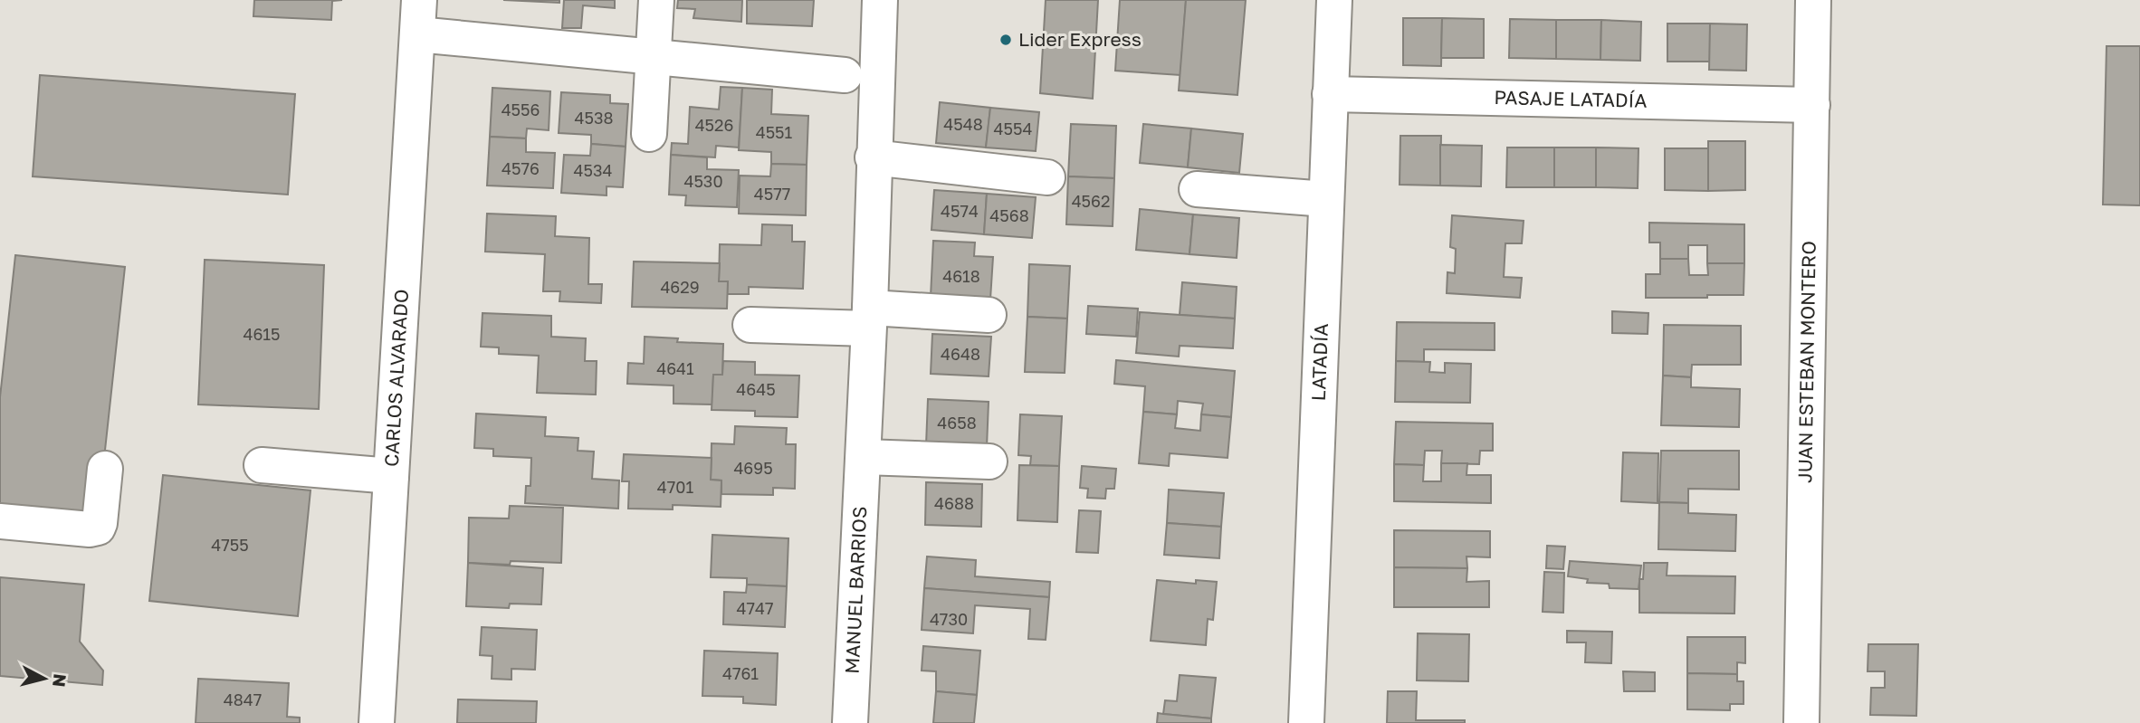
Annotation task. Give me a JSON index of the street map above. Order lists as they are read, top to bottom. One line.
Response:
{"streets":{"street":["PASAJE LATADÍA","LATADÍA","JUAN ESTEBAN MONTERO","CARLOS ALVARADO","MANUEL BARRIOS"]},"crossings":[["PASAJE LATADÍA","LATADÍA"],["PASAJE LATADÍA","JUAN ESTEBAN MONTERO"]],"places":["Lider Express"],"house_numbers":["4556","4538","4548","4526","4554","4551","4576","4534","4530","4577","4562","4574","4568","4618","4629","4615","4648","4641","4645","4658","4695","4701","4688","4755","4747","4730","4761","4847"],"north":"right"}
